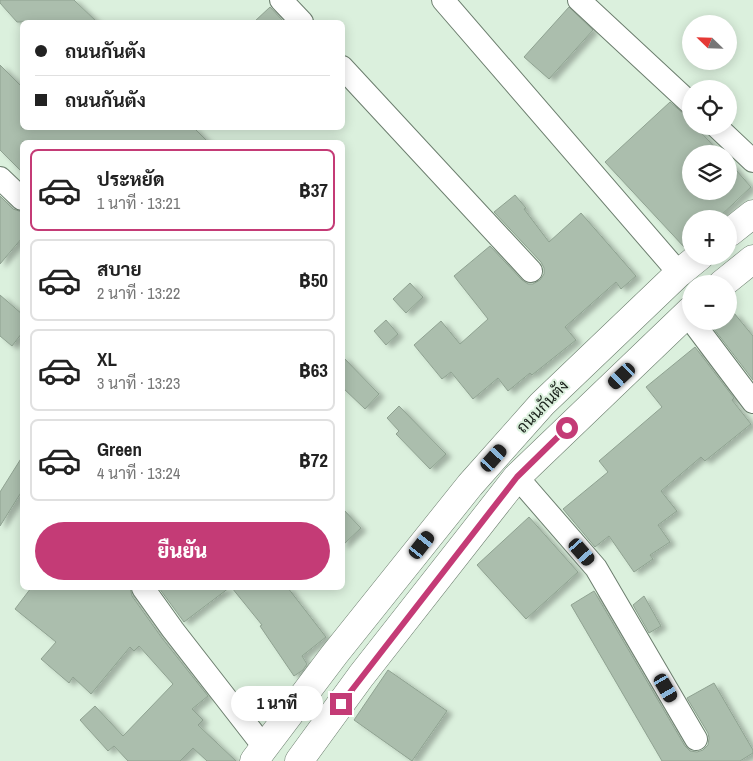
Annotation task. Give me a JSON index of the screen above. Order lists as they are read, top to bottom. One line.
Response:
{"streets":{"main road":["ถนนกันตัง"]},"north":"top left","page":{"map_buttons":["+","−"],"banner":["ถนนกันตัง","ถนนกันตัง"],"list":[{"name":"ประหยัด","note":"1 นาที · 13:21","value":"฿37"},{"name":"สบาย","note":"2 นาที · 13:22","value":"฿50"},{"name":"XL","note":"3 นาที · 13:23","value":"฿63"},{"name":"Green","note":"4 นาที · 13:24","value":"฿72"}],"buttons":"ยืนยัน","bubble":"1 นาที"}}
